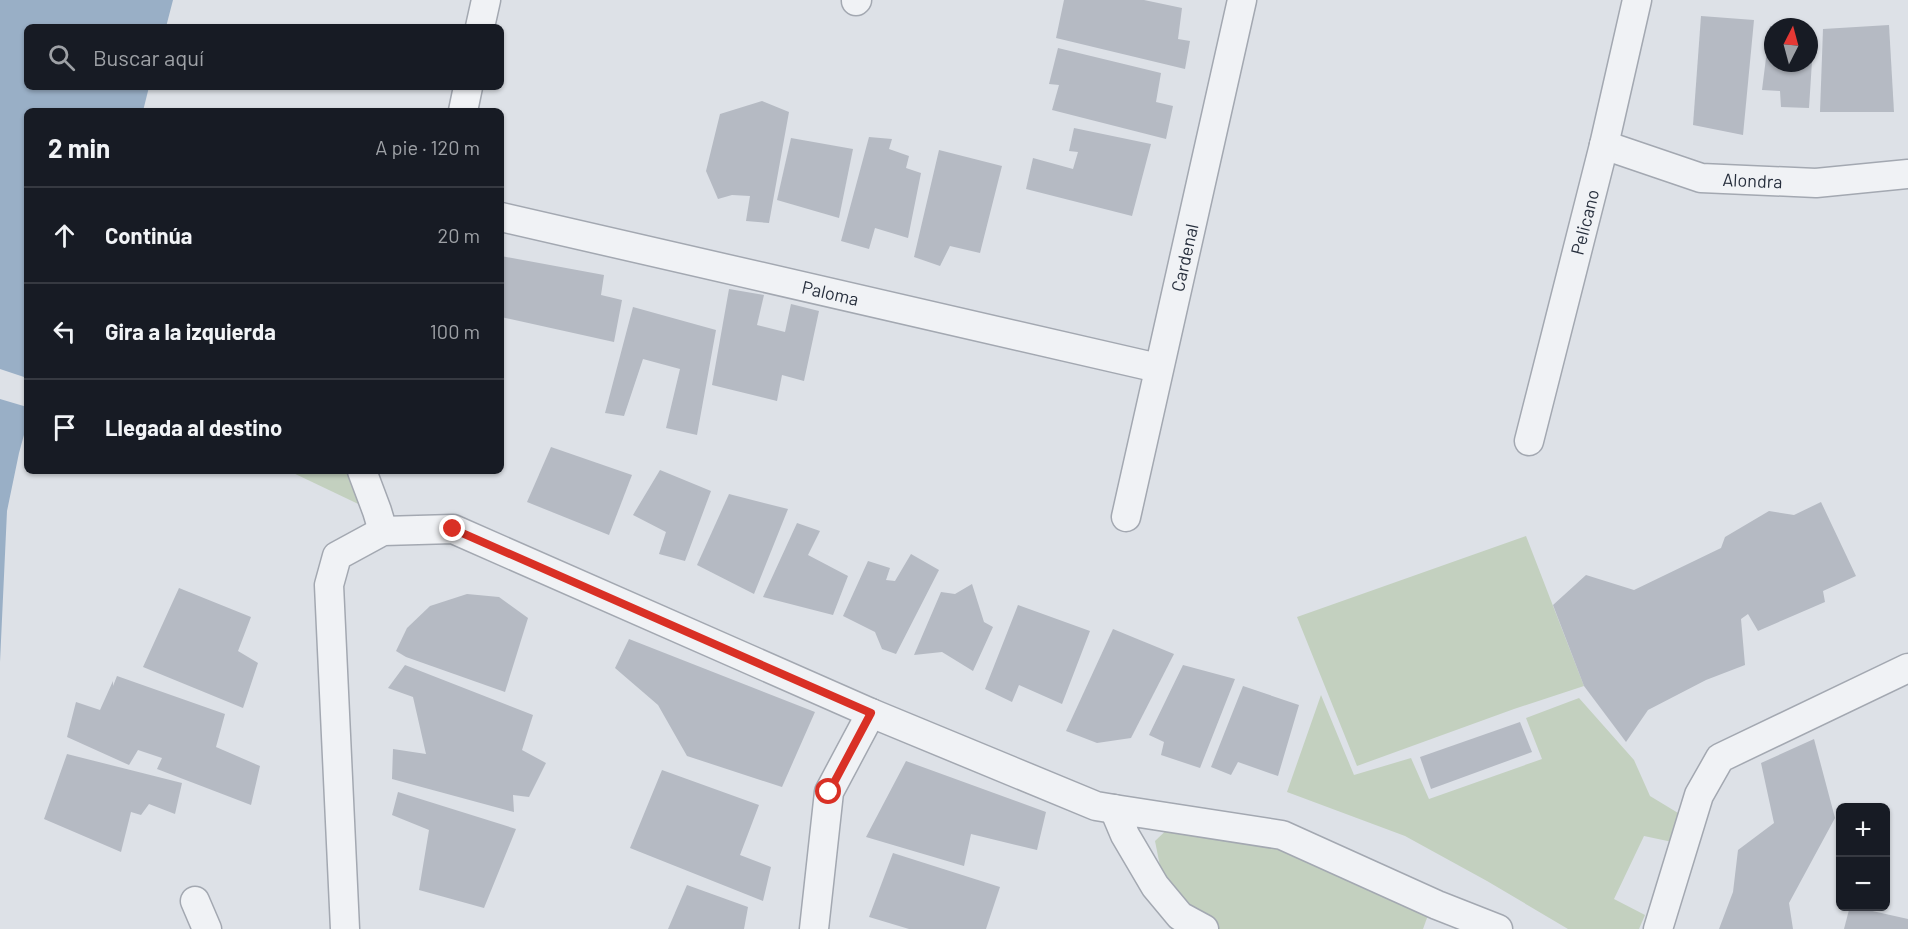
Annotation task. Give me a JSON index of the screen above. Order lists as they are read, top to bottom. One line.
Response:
{"streets":{"street":["Alondra","Pelicano","Cardenal","Paloma"]},"crossings":[["Alondra","Pelicano"],["Cardenal","Paloma"]],"north":"top","page":{"search":"Buscar aquí","heading":["2 min","A pie · 120 m"],"list":[["Continúa","20 m"],["Gira a la izquierda","100 m"],"Llegada al destino"],"map_buttons":["+","−"]}}
